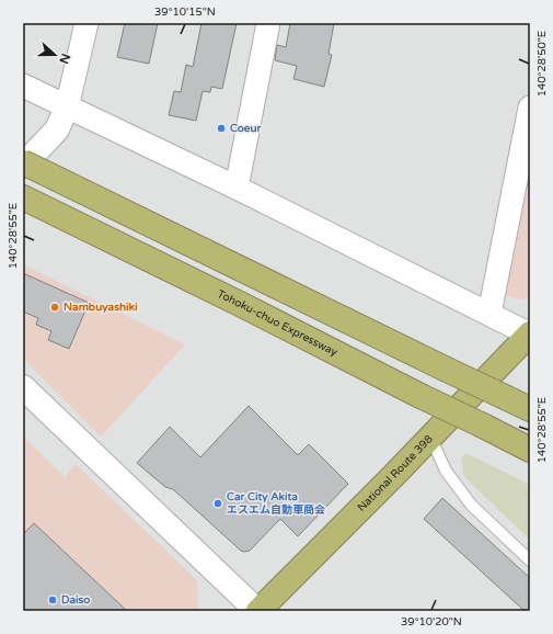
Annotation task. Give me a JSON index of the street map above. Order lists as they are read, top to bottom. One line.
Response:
{"streets":{"highway":["Tohoku-chuo Expressway","National Route 398"]},"places":["Coeur","Nambuyashiki","Car City Akita エスエム自動車商会","Daiso"],"north":"right","coordinates":["39°10'15\"N","140°28'50\"E","140°28'55\"E","39°10'20\"N"]}
